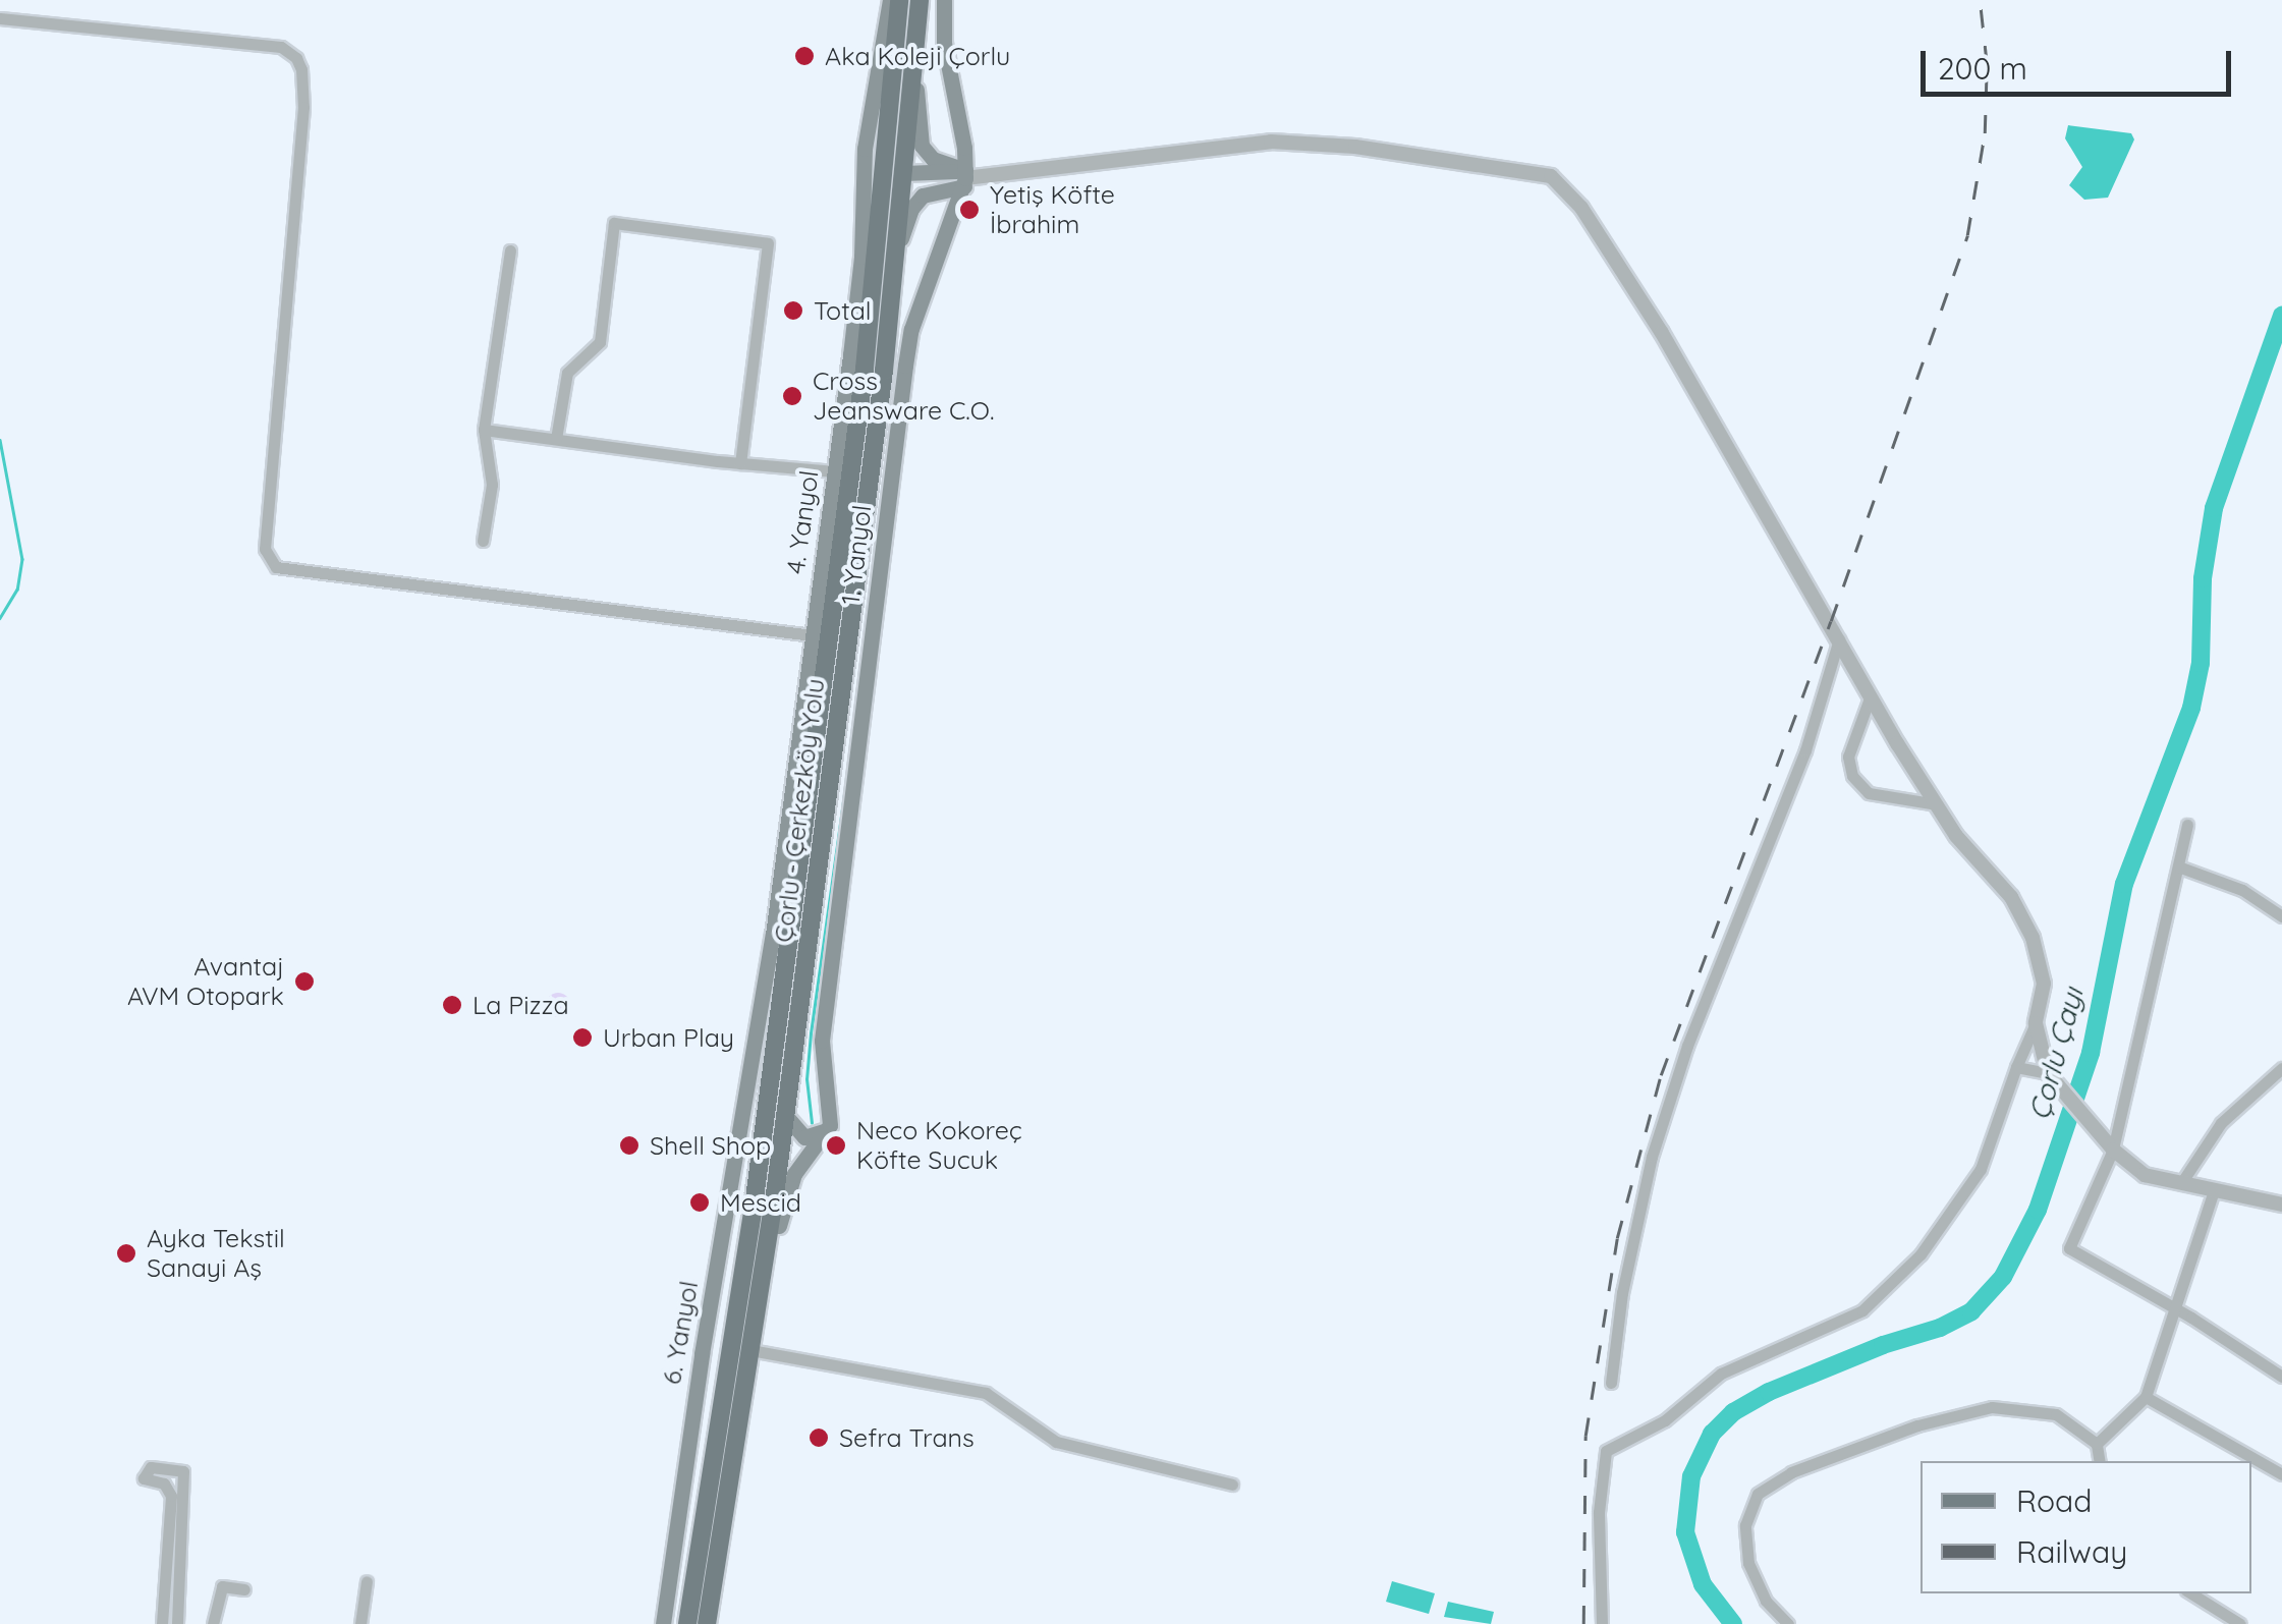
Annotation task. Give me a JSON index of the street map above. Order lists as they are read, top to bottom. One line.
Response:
{"streets":{"main road":["4. Yanyol","1. Yanyol","Çorlu - Çerkezköy Yolu","6. Yanyol"]},"crossings":[["4. Yanyol","6. Yanyol"]],"water":["Çorlu Çayı"],"places":["Aka Koleji Çorlu","Yetiş Köfte İbrahim","Total","Cross Jeansware C.O.","Avantaj AVM Otopark","La Pizza","Urban Play","Shell Shop","Neco Kokoreç Köfte Sucuk","Mescid","Ayka Tekstil Sanayi Aş","Sefra Trans"],"legend":["Road","Railway"],"scale_bar":"200 m"}
